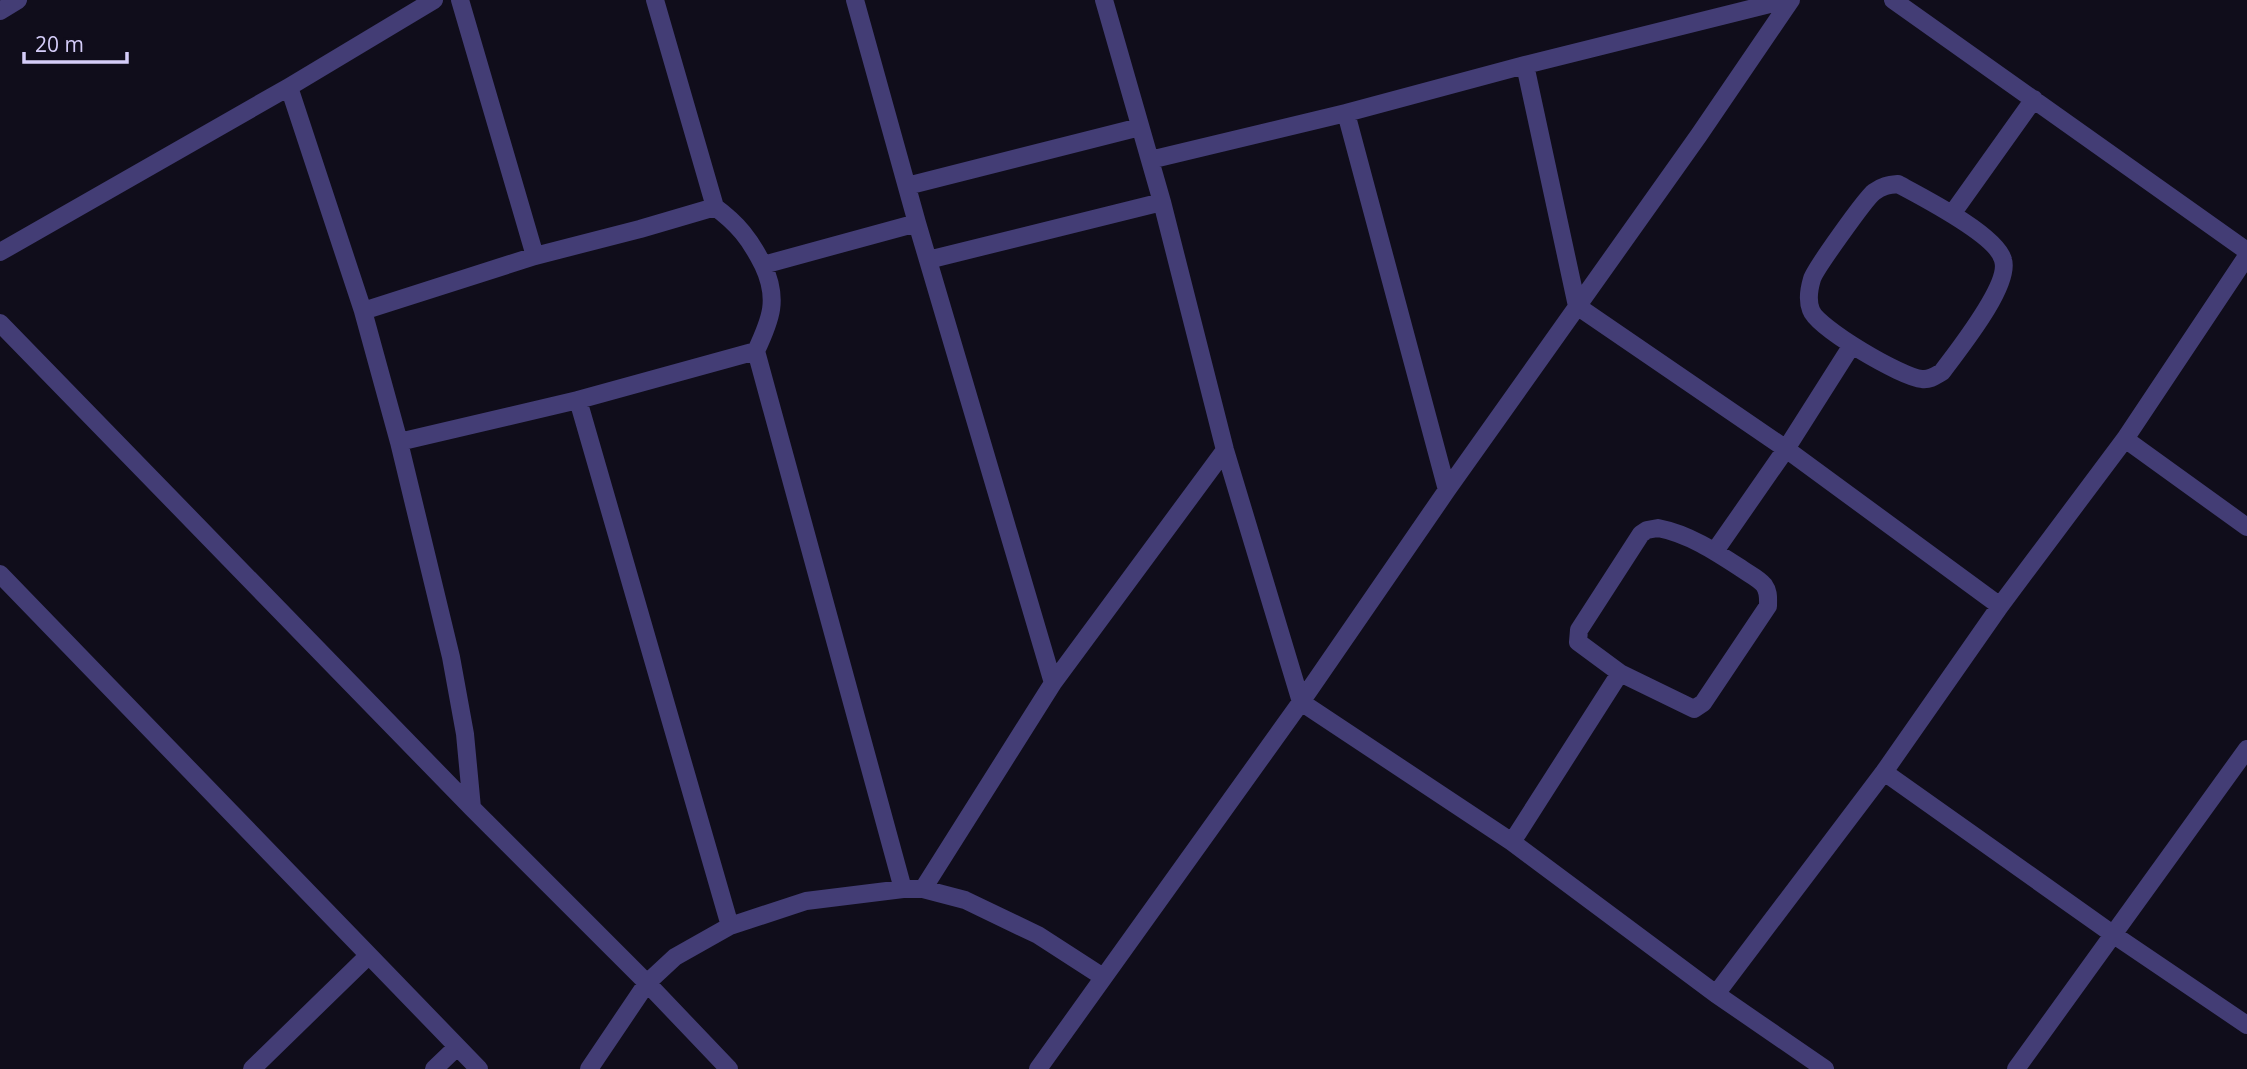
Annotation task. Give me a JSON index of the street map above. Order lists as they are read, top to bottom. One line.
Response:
{"scale_bar":"20 m"}
